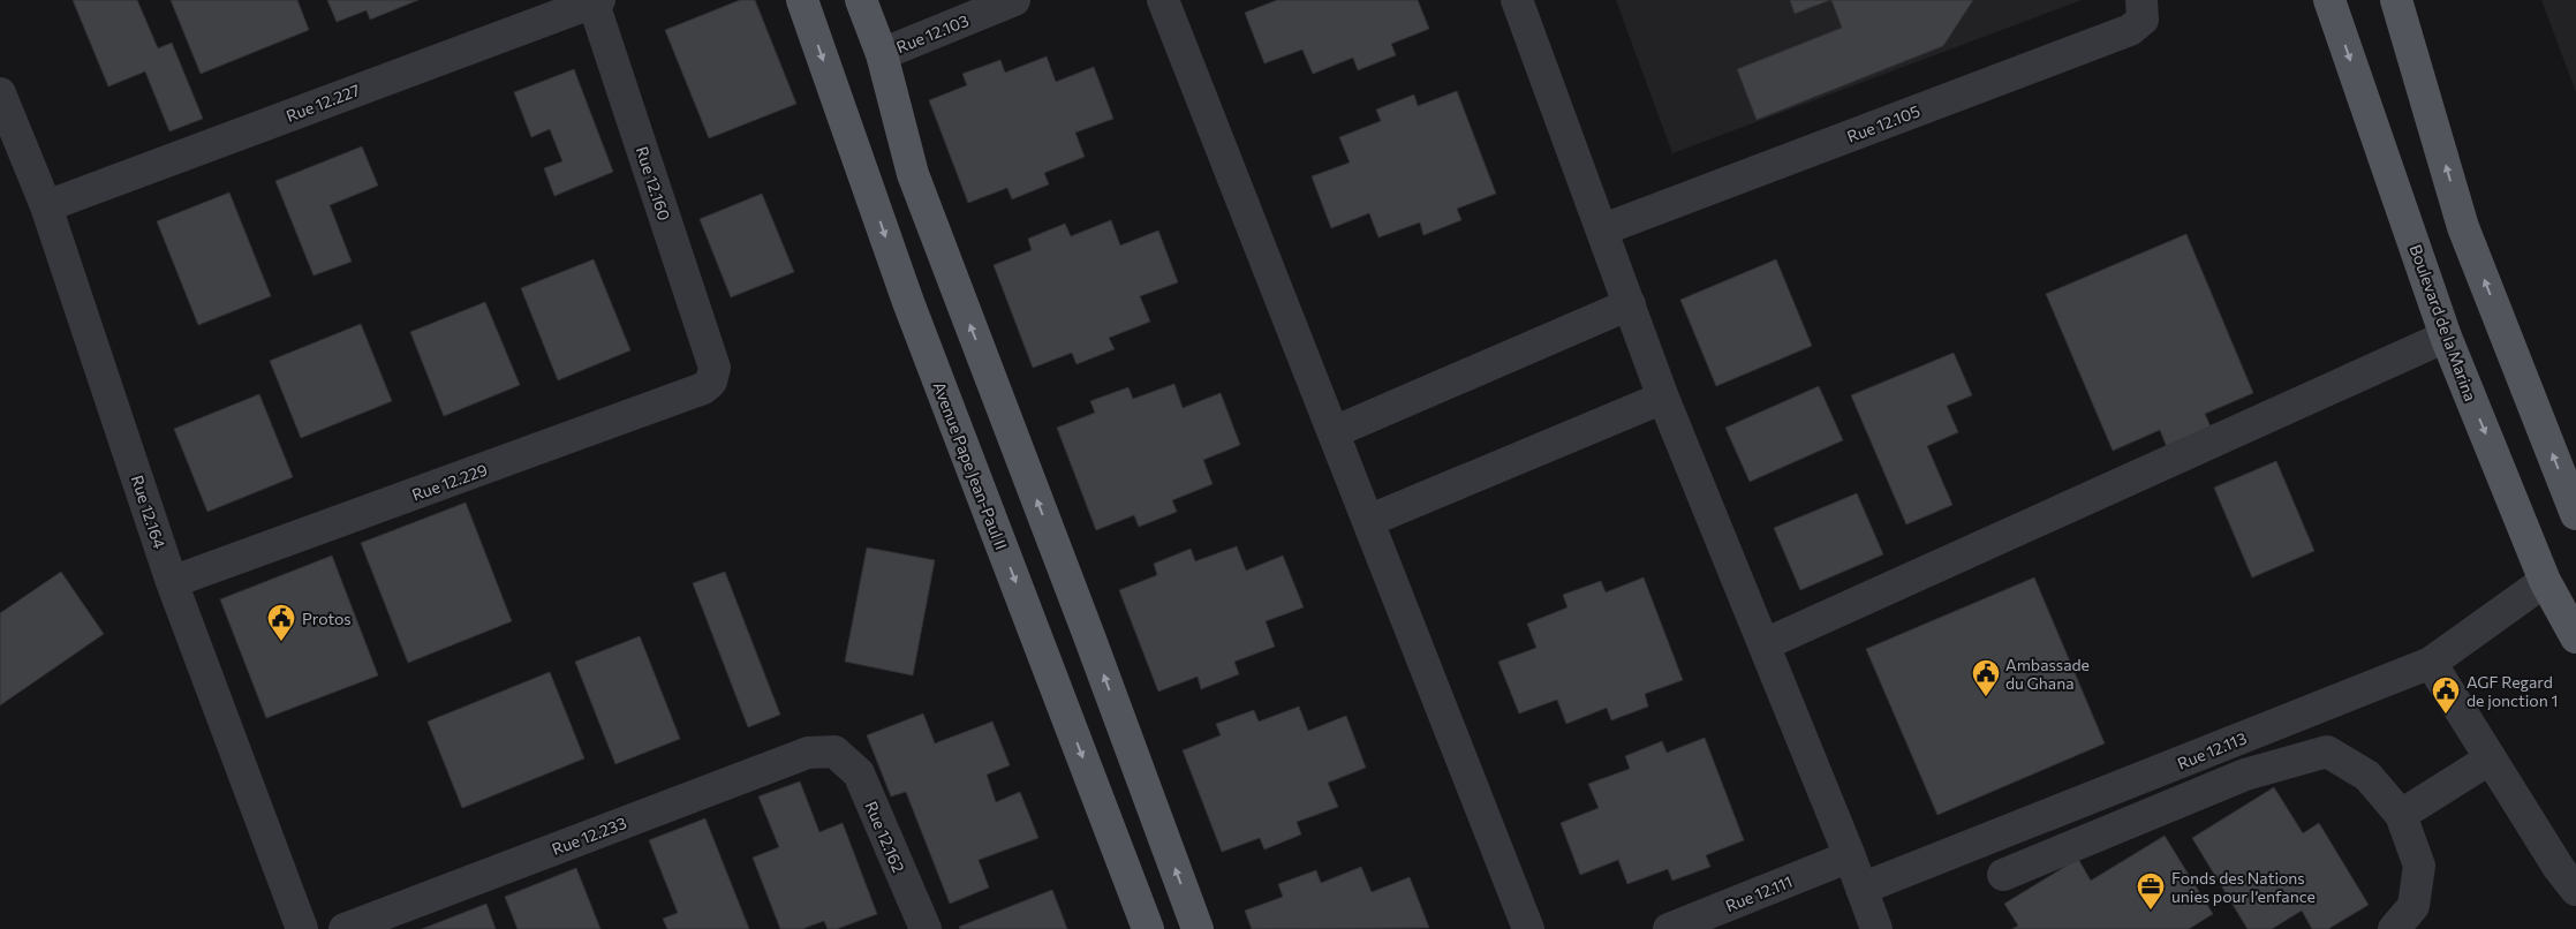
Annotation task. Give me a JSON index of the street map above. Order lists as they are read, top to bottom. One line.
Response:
{"streets":{"main road":["Boulevard de la Marina","Avenue Pape Jean-Paul II"],"street":["Rue 12.103","Rue 12.227","Rue 12.105","Rue 12.160","Rue 12.229","Rue 12.164","Rue 12.113","Rue 12.233","Rue 12.162","Rue 12.111"]},"crossings":[["Rue 12.227","Rue 12.160"],["Rue 12.227","Rue 12.164"],["Rue 12.160","Rue 12.229"],["Boulevard de la Marina","Rue 12.113"],["Rue 12.229","Rue 12.164"],["Rue 12.233","Rue 12.162"]],"places":{"public building":["Protos","Ambassade du Ghana","AGF Regard de jonction 1"],"office":["Fonds des Nations unies pour l’enfance"]}}
